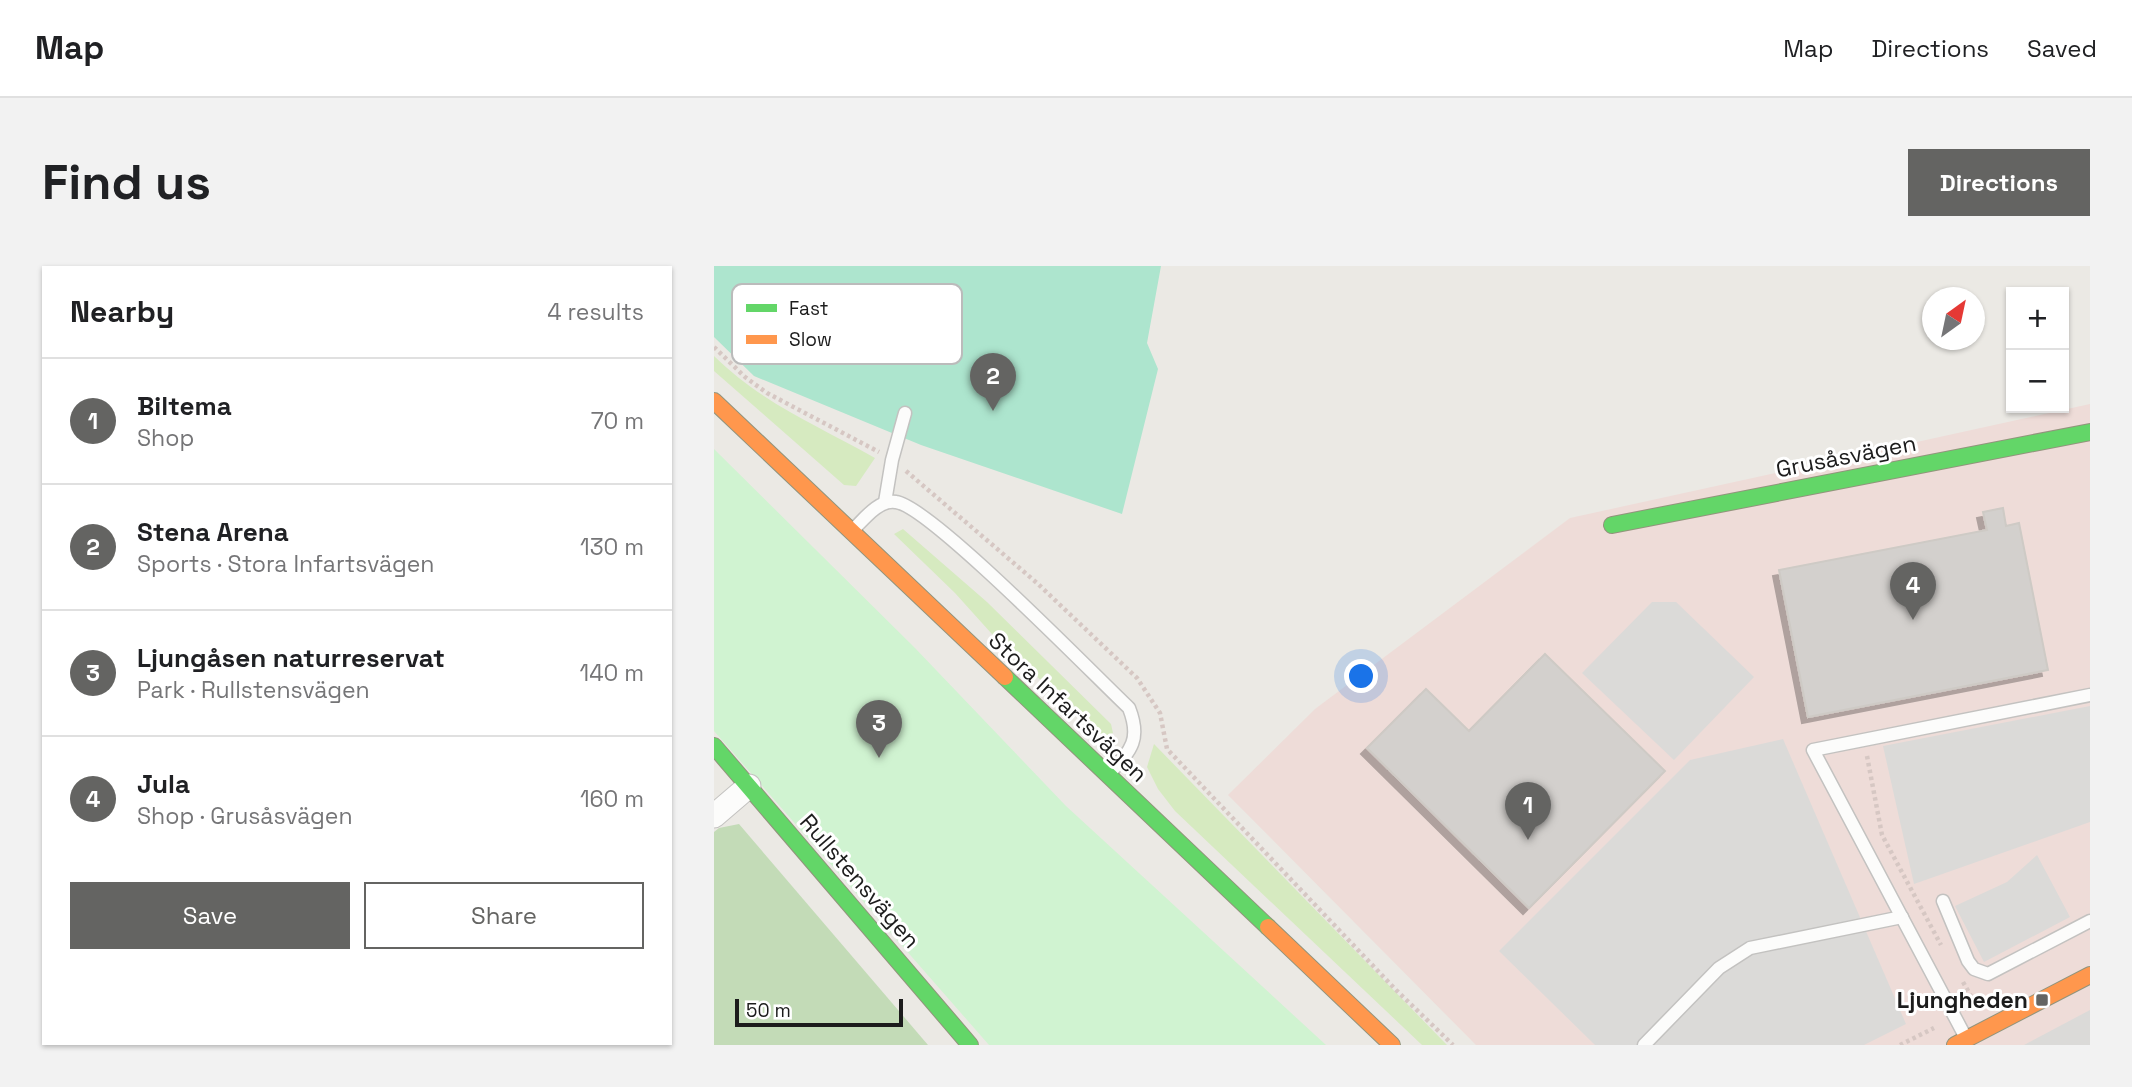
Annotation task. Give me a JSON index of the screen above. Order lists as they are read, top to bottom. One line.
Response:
{"streets":{"street":["Grusåsvägen","Stora Infartsvägen","Rullstensvägen"]},"places":{"transit":["Ljungheden"]},"legend":["Fast","Slow"],"scale_bar":"50 m","north":"top right","page":{"header":"Map","nav":["Map","Directions","Saved"],"buttons":["Directions",["Save","Share"]],"title":"Find us","heading":["Nearby","4 results"],"map_buttons":["+","−"],"pins":["2","4","3","1"],"list":[{"mark":"1","name":"Biltema","note":"Shop","value":"70 m"},{"mark":"2","name":"Stena Arena","note":"Sports · Stora Infartsvägen","value":"130 m"},{"mark":"3","name":"Ljungåsen naturreservat","note":"Park · Rullstensvägen","value":"140 m"},{"mark":"4","name":"Jula","note":"Shop · Grusåsvägen","value":"160 m"}],"scale":"50 m"}}
